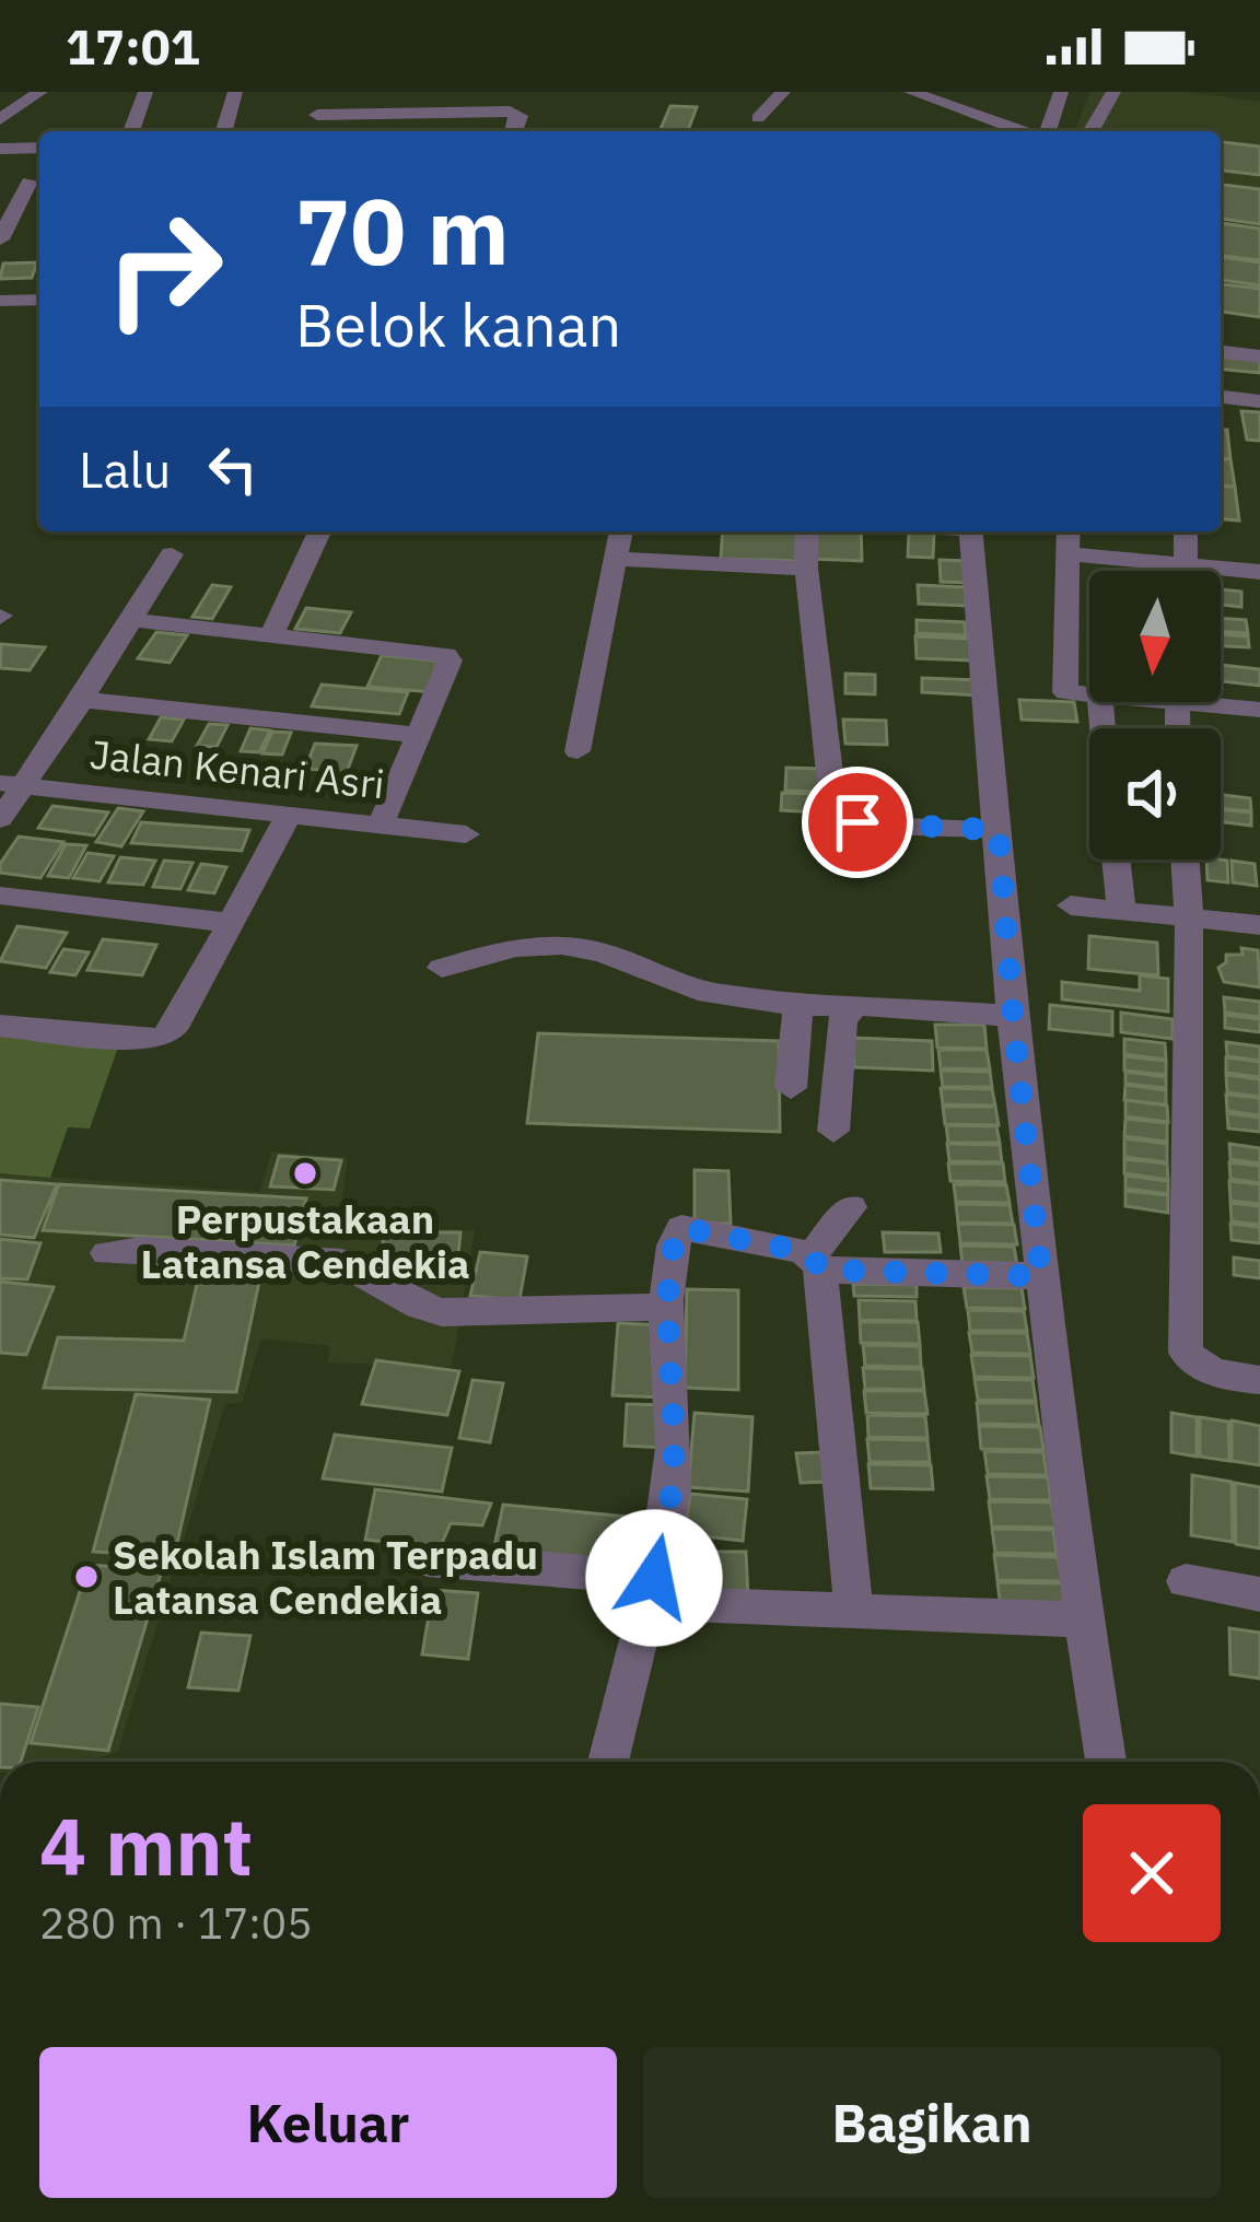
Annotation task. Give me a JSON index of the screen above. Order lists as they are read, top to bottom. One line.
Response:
{"streets":{"street":["Jalan Kenari Asri"]},"places":["Perpustakaan Latansa Cendekia","Sekolah Islam Terpadu Latansa Cendekia"],"north":"bottom","page":{"status":"17:01","turn":["70 m","Belok kanan"],"then":"Lalu","heading":["4 mnt","280 m · 17:05"],"buttons":["Keluar","Bagikan"]}}
